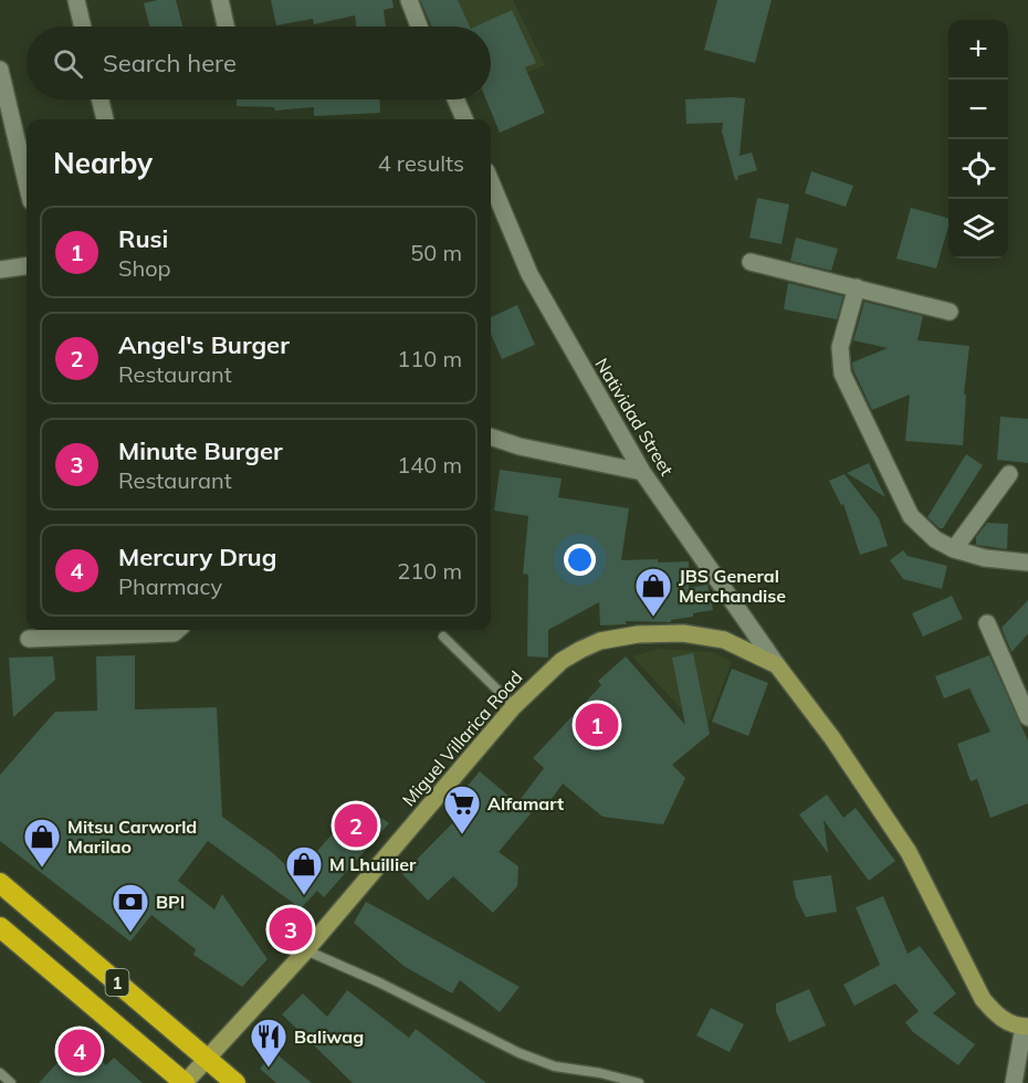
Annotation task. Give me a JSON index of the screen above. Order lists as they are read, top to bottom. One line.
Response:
{"streets":{"highway":["1"],"main road":["Miguel Villarica Road"],"street":["Natividad Street"]},"crossings":[["Natividad Street","Miguel Villarica Road"],["Miguel Villarica Road","1"]],"places":{"shop":["JBS General Merchandise","Mitsu Carworld Marilao","M Lhuillier"],"supermarket":["Alfamart"],"bank":["BPI"],"restaurant":["Baliwag"]},"page":{"map_buttons":["+","−"],"search":"Search here","heading":["Nearby","4 results"],"list":[{"mark":"1","name":"Rusi","note":"Shop","value":"50 m"},{"mark":"2","name":"Angel's Burger","note":"Restaurant","value":"110 m"},{"mark":"3","name":"Minute Burger","note":"Restaurant","value":"140 m"},{"mark":"4","name":"Mercury Drug","note":"Pharmacy","value":"210 m"}],"pins":["1","2","3","4"]}}
